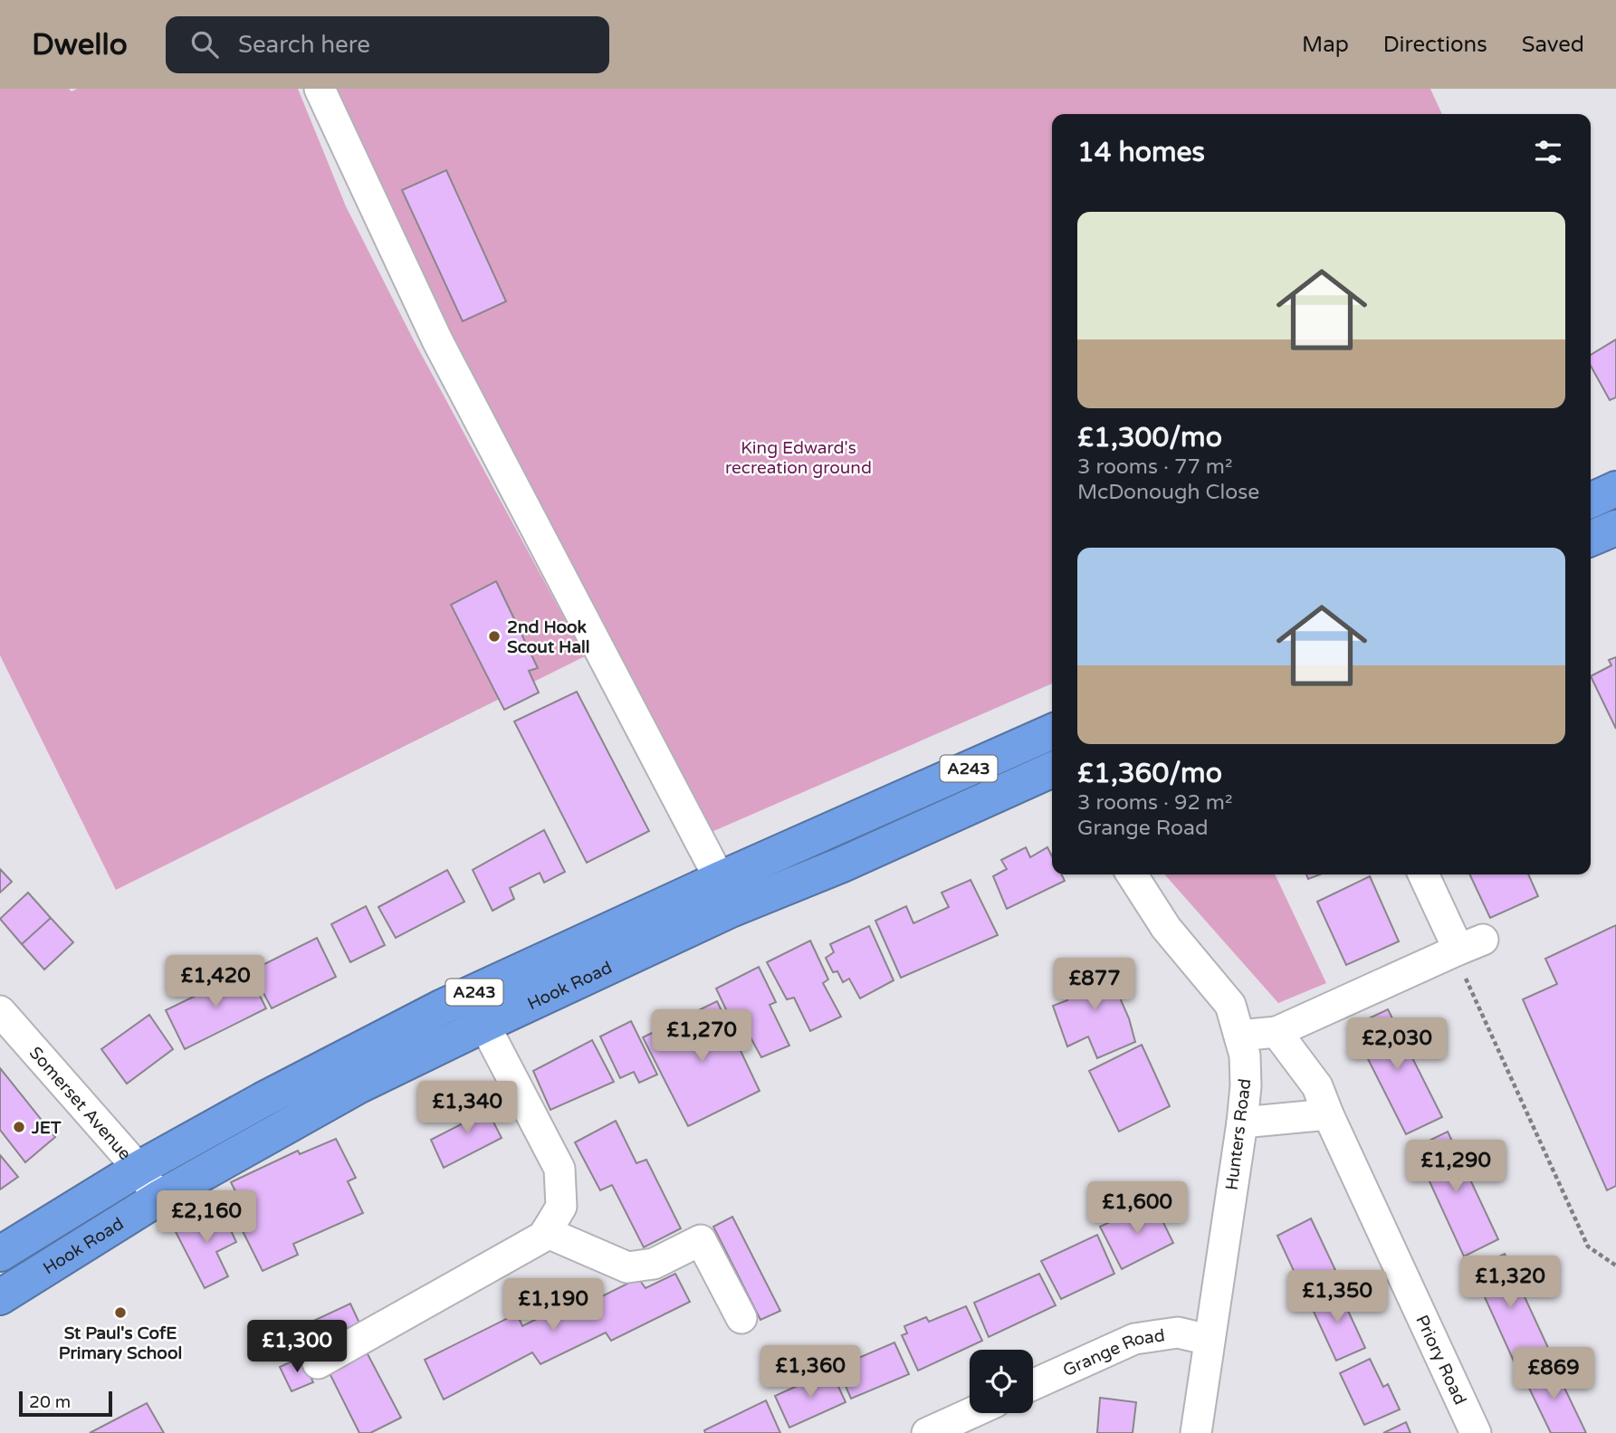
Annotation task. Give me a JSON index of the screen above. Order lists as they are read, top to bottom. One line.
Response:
{"streets":{"highway":["A243","Hook Road"],"street":["Somerset Avenue","Hunters Road","Grange Road","Priory Road"]},"crossings":[["Hook Road","Somerset Avenue"],["Hunters Road","Grange Road"]],"parks":["King Edward's recreation ground"],"places":["2nd Hook Scout Hall","JET","St Paul's CofE Primary School"],"scale_bar":"20 m","page":{"header":"Dwello","search":"Search here","nav":["Map","Directions","Saved"],"heading":"14 homes","list":[{"name":"£1,300/mo","note":"3 rooms · 77 m² · McDonough Close"},{"name":"£1,360/mo","note":"3 rooms · 92 m² · Grange Road"}],"price":["£1,420","£877","£1,270","£2,030","£1,340","£1,290","£1,600","£2,160","£1,320","£1,350","£1,190","£1,300","£1,360","£869"],"scale":"20 m"}}
